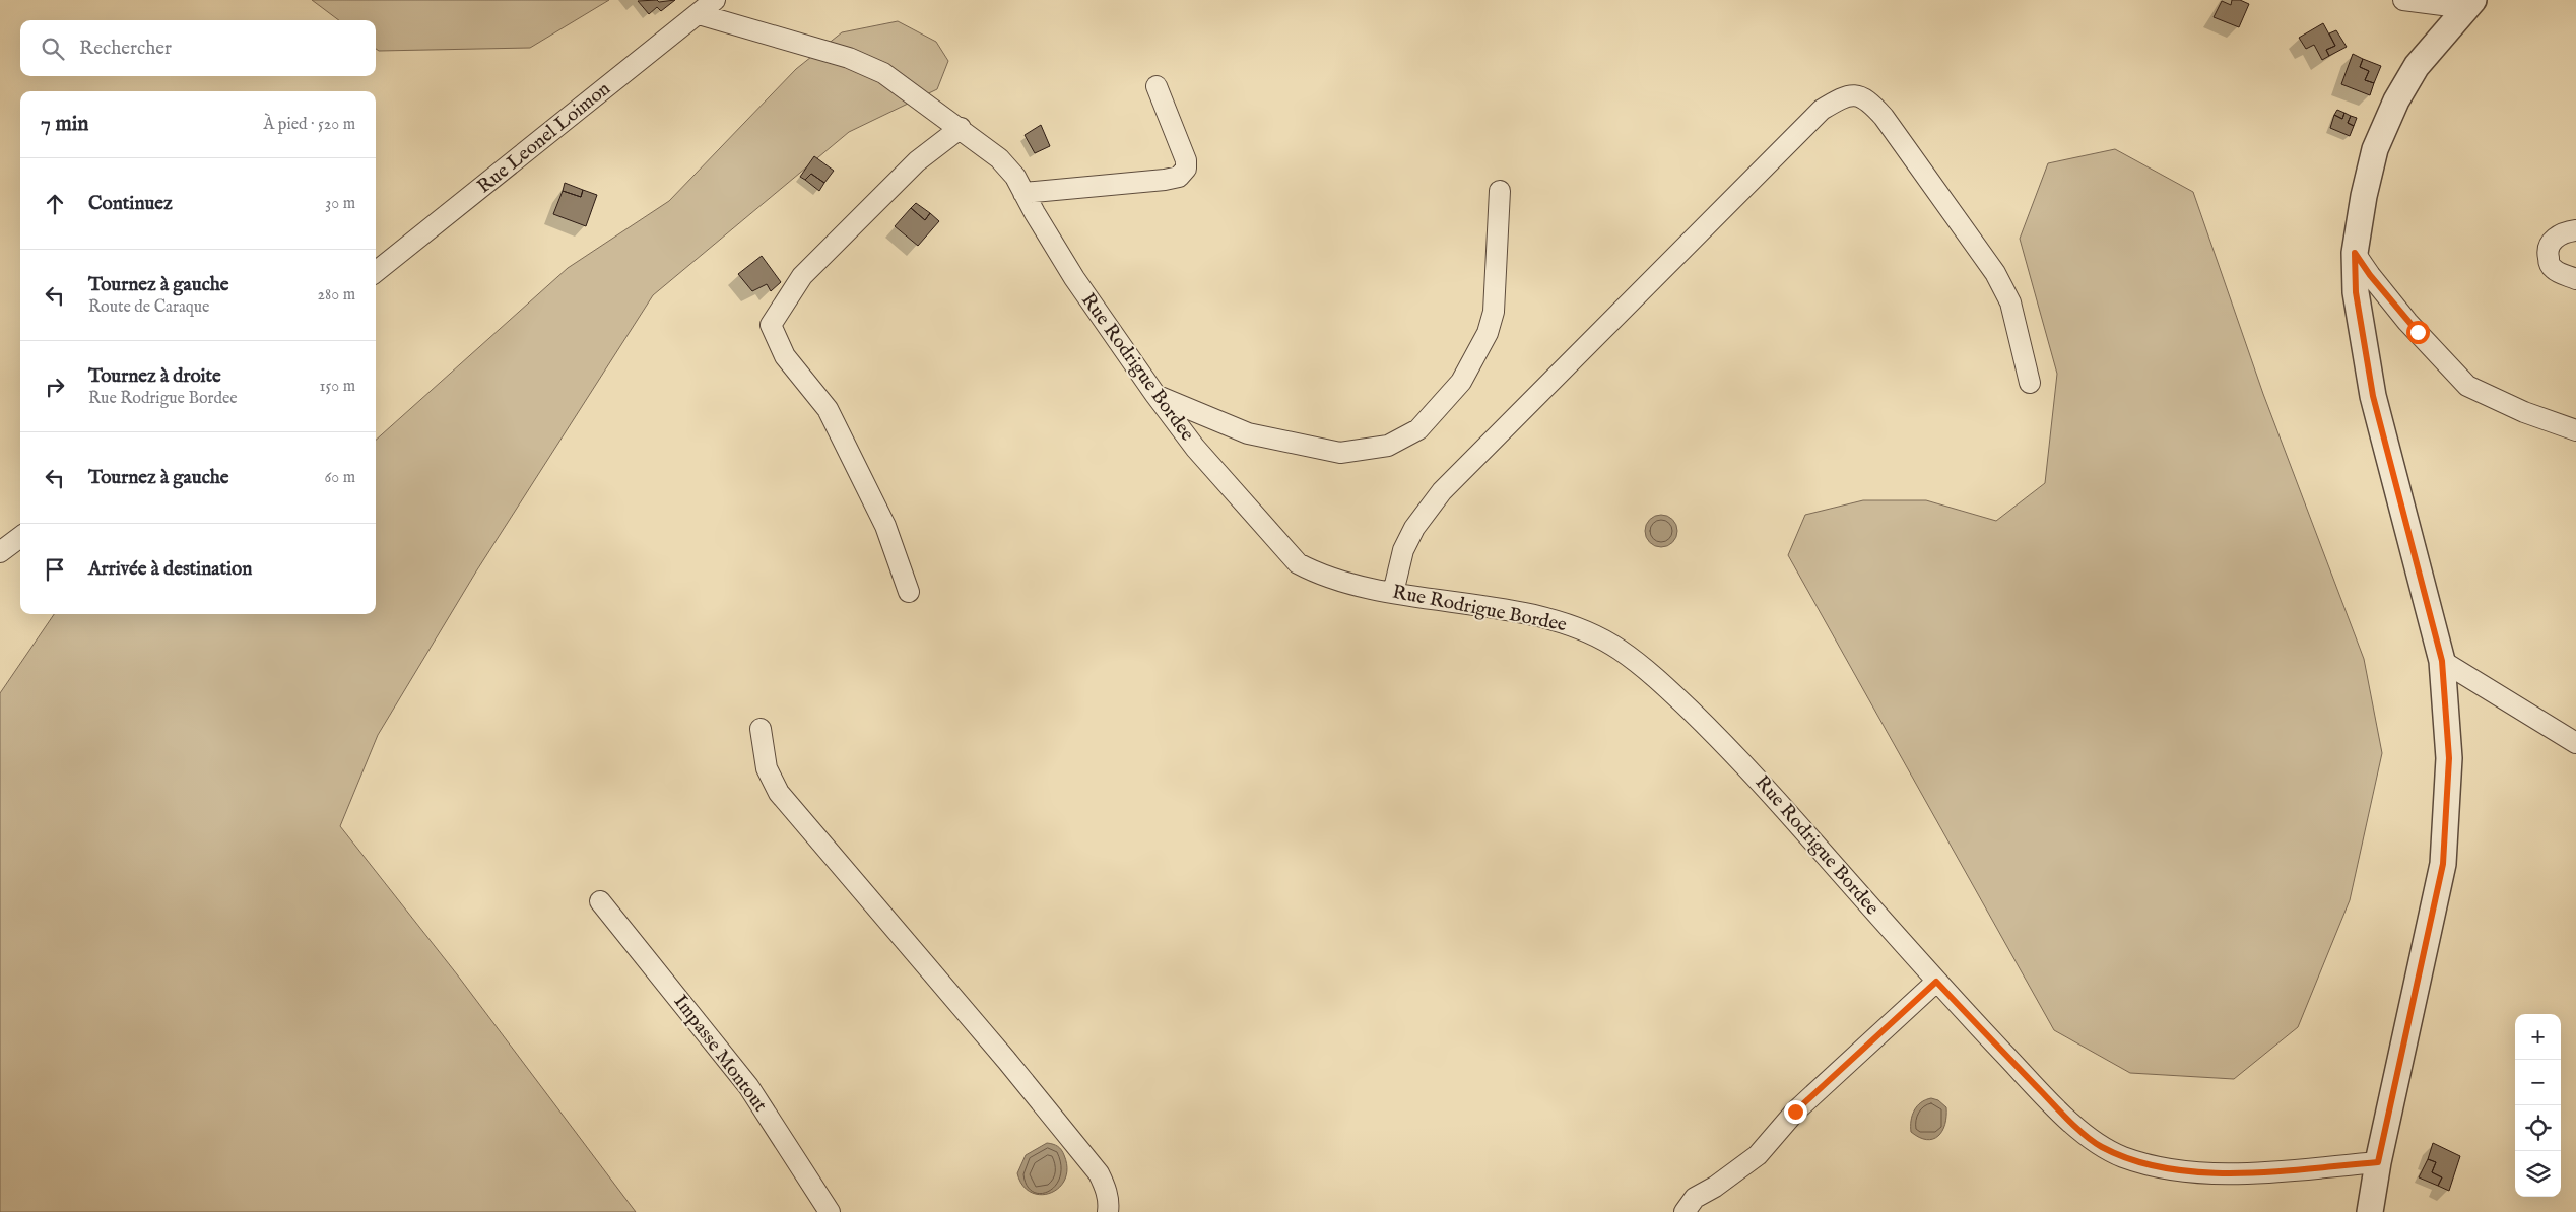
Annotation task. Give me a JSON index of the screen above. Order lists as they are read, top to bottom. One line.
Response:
{"streets":{"street":["Rue Leonel Loimon","Rue Rodrigue Bordee","Impasse Montout"]},"crossings":[["Rue Leonel Loimon","Rue Rodrigue Bordee"]],"page":{"search":"Rechercher","heading":["7 min","À pied · 520 m"],"list":[["Continuez","30 m"],["Tournez à gauche","Route de Caraque","280 m"],["Tournez à droite","Rue Rodrigue Bordee","150 m"],["Tournez à gauche","60 m"],"Arrivée à destination"],"map_buttons":["+","−"]}}
